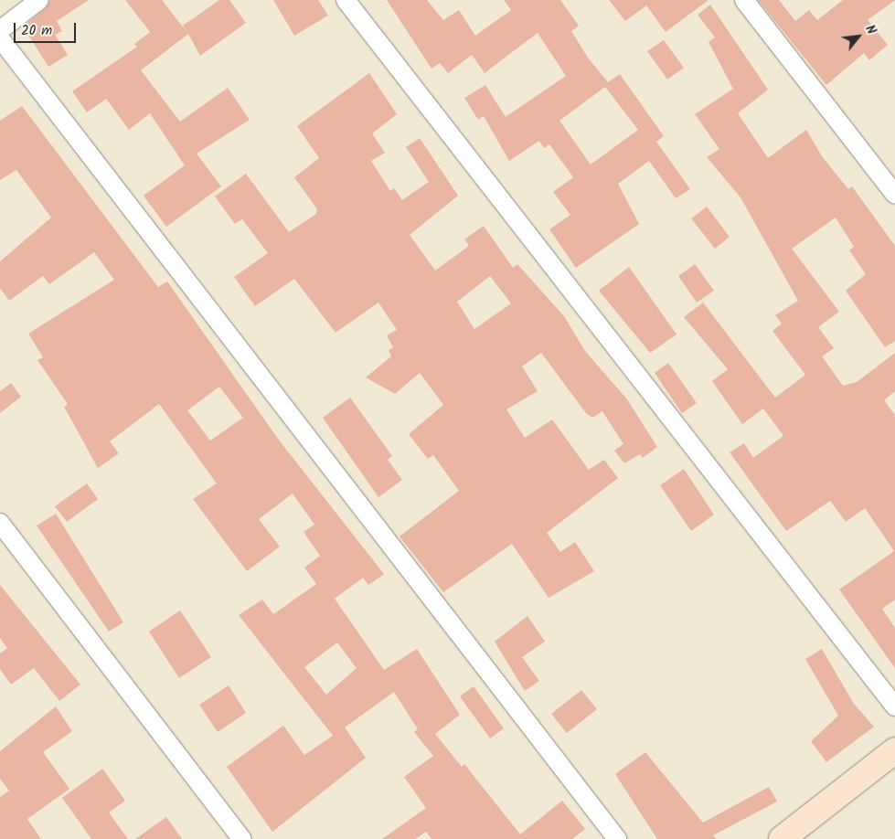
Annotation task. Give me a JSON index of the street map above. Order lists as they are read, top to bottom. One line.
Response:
{"scale_bar":"20 m","north":"top right"}
